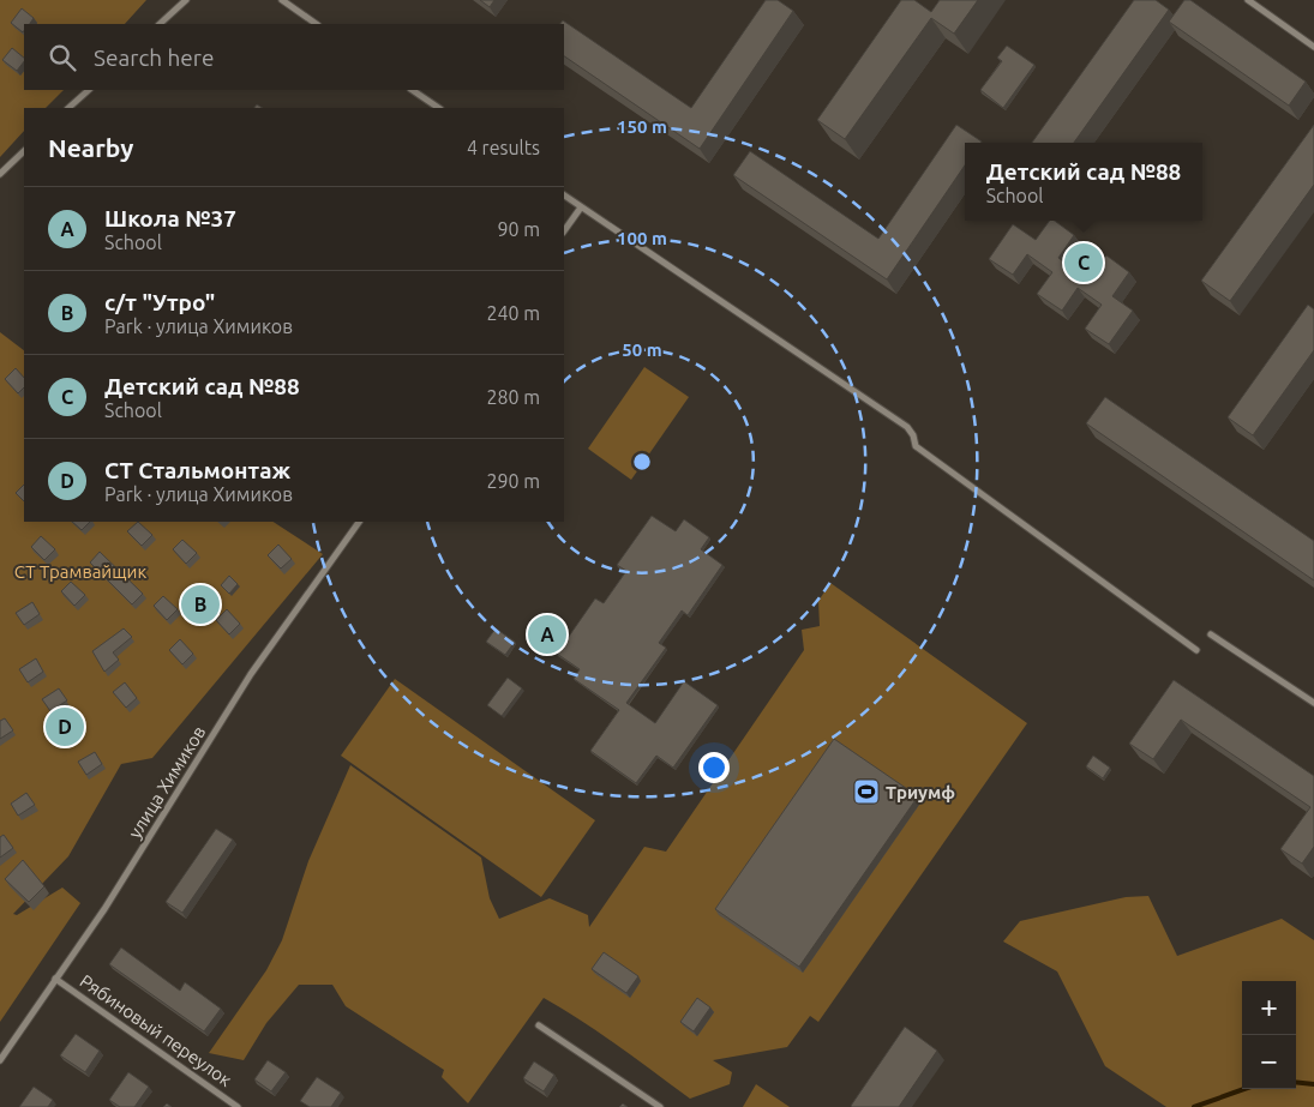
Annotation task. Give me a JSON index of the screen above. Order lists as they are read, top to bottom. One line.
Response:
{"streets":{"street":["улица Химиков","Рябиновый переулок"]},"crossings":[["улица Химиков","Рябиновый переулок"]],"parks":["СТ Трамвайщик"],"places":{"sports":["Триумф"]},"page":{"search":"Search here","heading":["Nearby","4 results"],"popup":["Детский сад №88","School"],"list":[{"mark":"A","name":"Школа №37","note":"School","value":"90 m"},{"mark":"B","name":"с/т \"Утро\"","note":"Park · улица Химиков","value":"240 m"},{"mark":"C","name":"Детский сад №88","note":"School","value":"280 m"},{"mark":"D","name":"СТ Стальмонтаж","note":"Park · улица Химиков","value":"290 m"}],"pins":["C","B","A","D"],"map_buttons":["+","−"]},"rings":["150 m","100 m","50 m"]}
